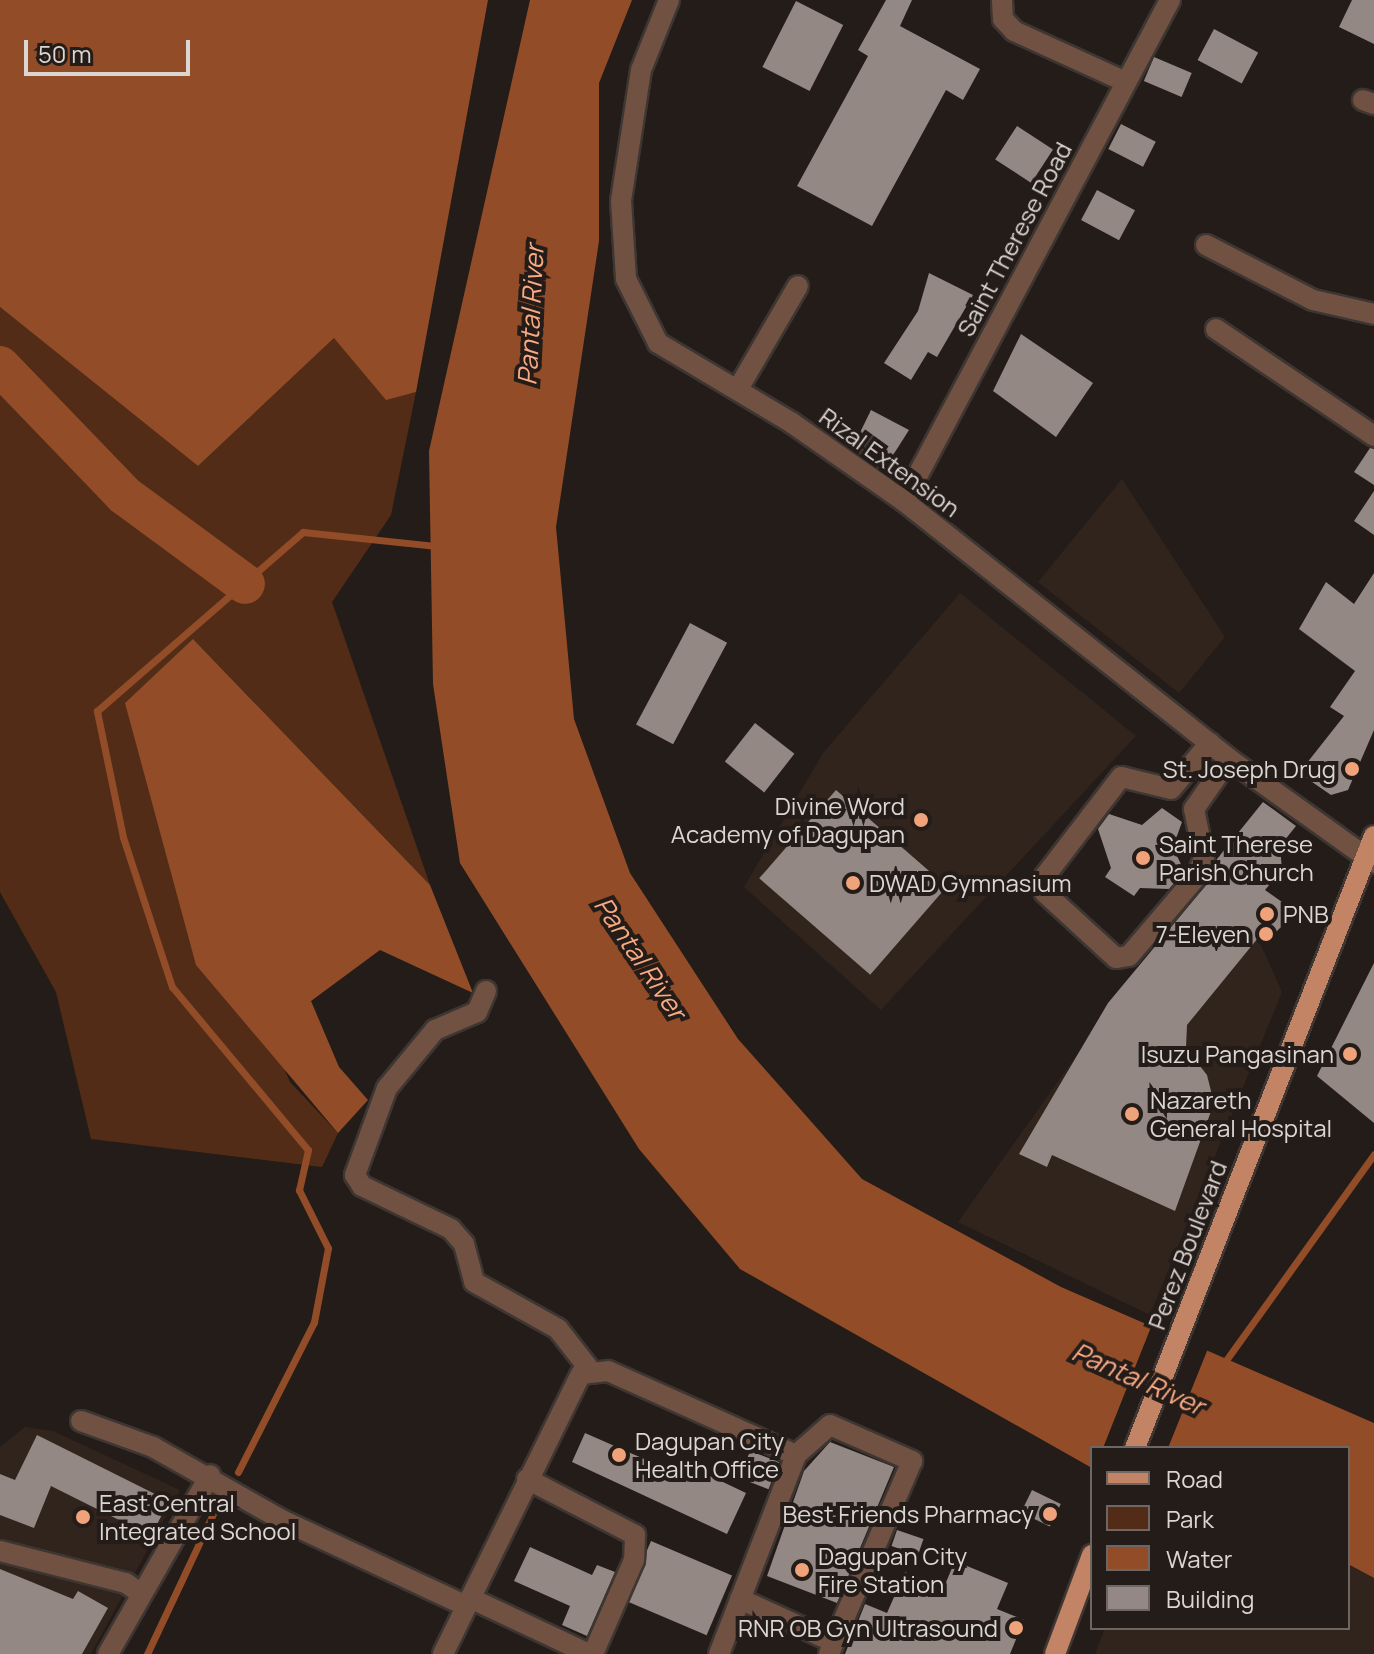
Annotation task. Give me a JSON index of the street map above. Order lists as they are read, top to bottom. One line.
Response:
{"streets":{"main road":["Perez Boulevard"],"street":["Saint Therese Road","Rizal Extension"]},"crossings":[["Saint Therese Road","Rizal Extension"],["Rizal Extension","Perez Boulevard"]],"water":["Pantal River"],"places":["St. Joseph Drug","Divine Word Academy of Dagupan","Saint Therese Parish Church","DWAD Gymnasium","PNB","7-Eleven","Isuzu Pangasinan","Nazareth General Hospital","Dagupan City Health Office","Best Friends Pharmacy","East Central Integrated School","Dagupan City Fire Station","RNR OB Gyn Ultrasound"],"legend":["Road","Park","Water","Building"],"scale_bar":"50 m"}
